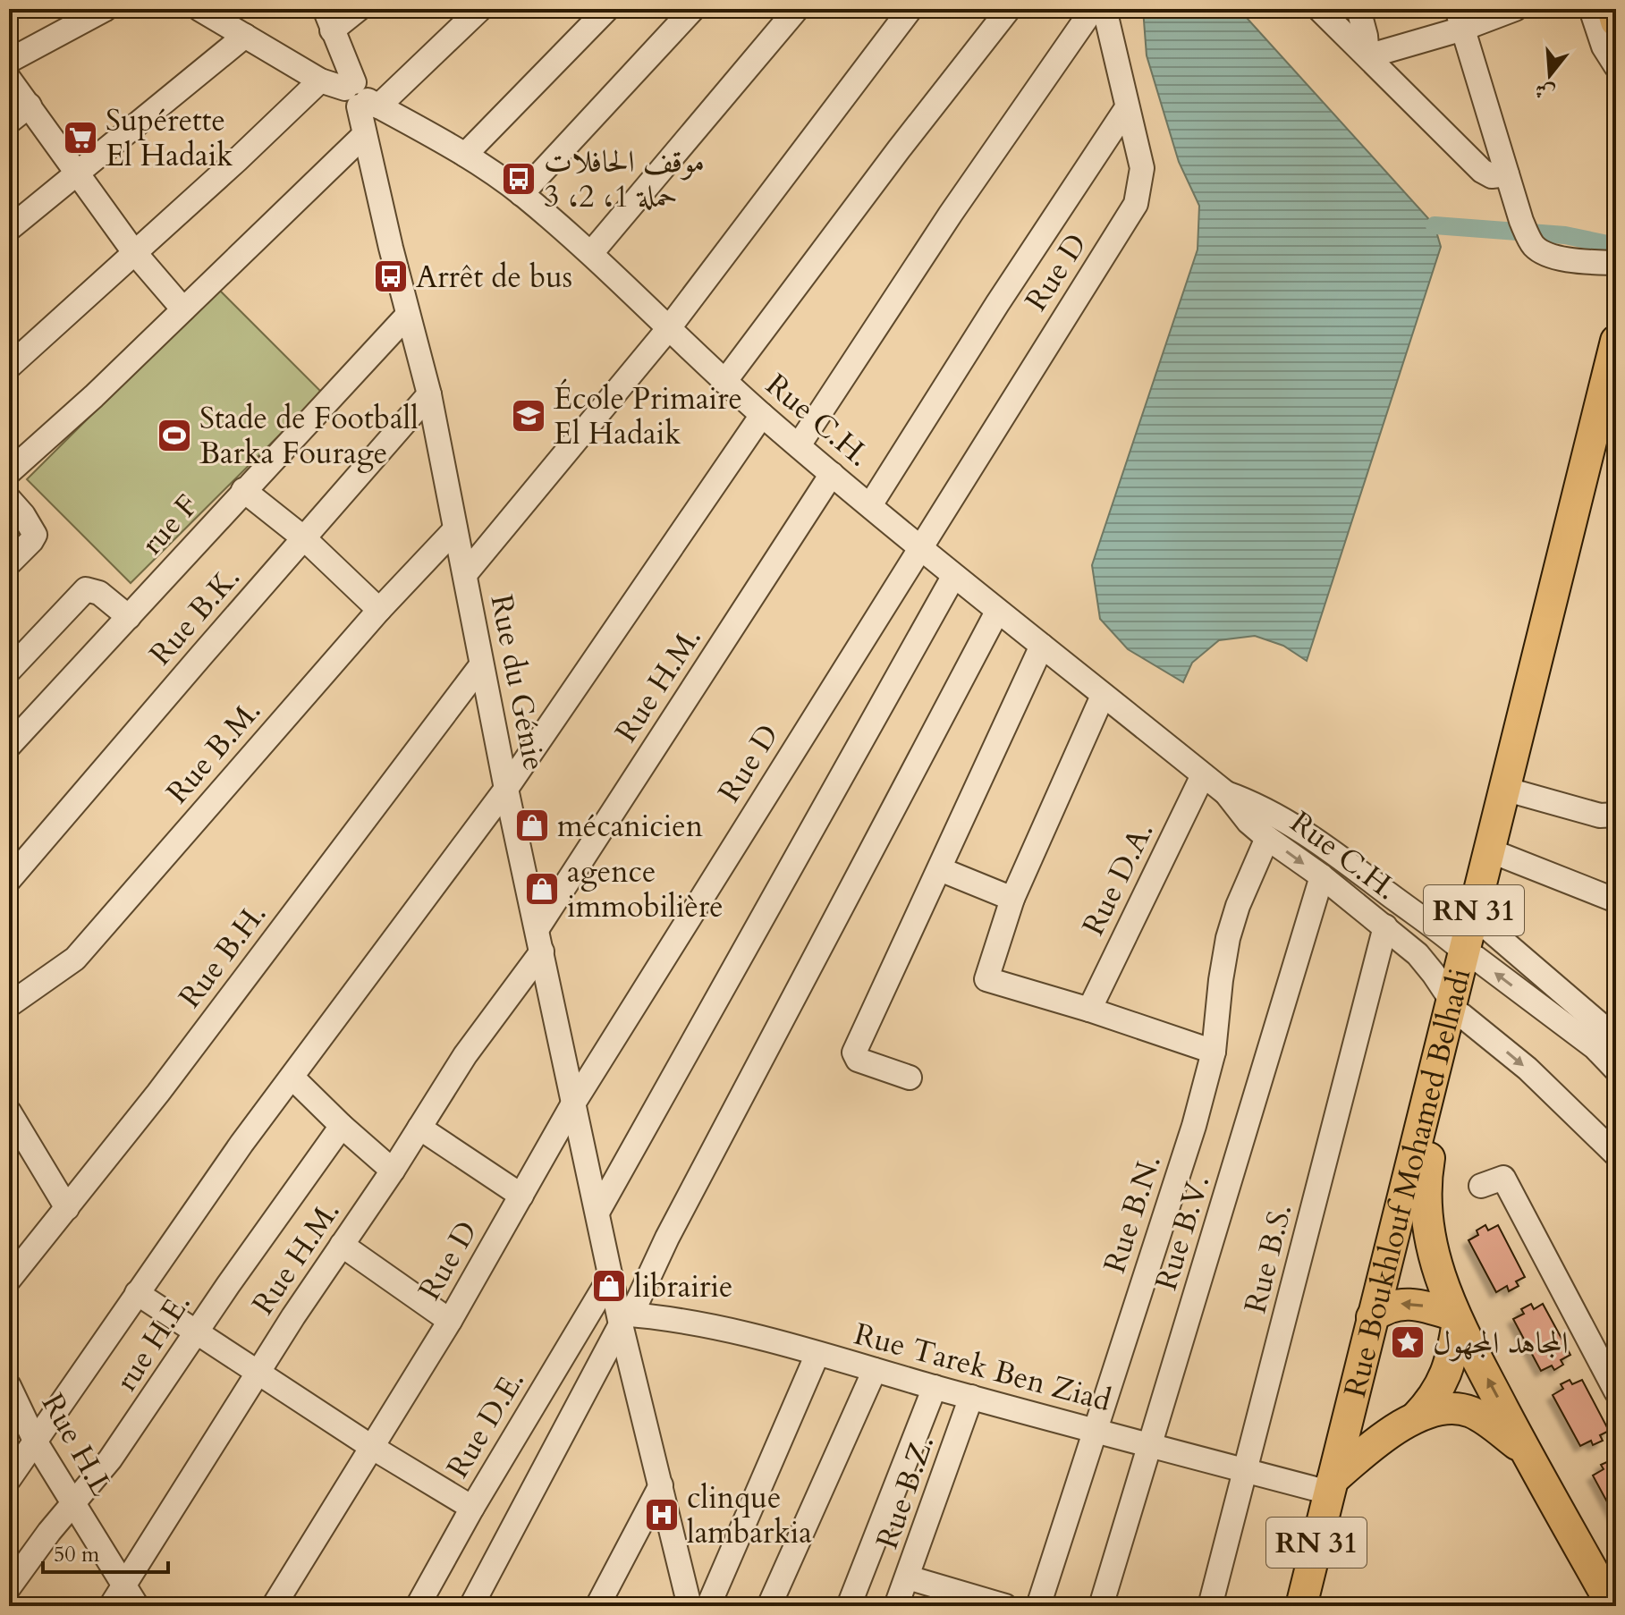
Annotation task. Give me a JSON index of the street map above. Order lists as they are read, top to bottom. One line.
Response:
{"streets":{"main road":["RN 31","Rue Boukhlouf Mohamed Belhadi"],"street":["Rue D","Rue C.H.","rue F","Rue B.K.","Rue du Génie","Rue H.M.","Rue B.M.","Rue D.A.","Rue B.H.","Rue B.N.","Rue B.V.","Rue B.S.","rue H.E.","Rue Tarek Ben Ziad","Rue D.E.","Rue H.L","Rue B.Z."]},"crossings":[["Rue D","Rue C.H."],["Rue D","Rue du Génie"],["Rue C.H.","Rue du Génie"],["Rue C.H.","Rue H.M."],["Rue C.H.","Rue D.A."],["Rue C.H.","Rue Boukhlouf Mohamed Belhadi"],["Rue C.H.","Rue B.N."],["Rue C.H.","Rue B.V."],["Rue C.H.","Rue B.S."],["rue F","Rue du Génie"],["Rue B.K.","Rue du Génie"],["Rue du Génie","Rue H.M."],["Rue du Génie","Rue B.M."],["Rue du Génie","Rue B.H."],["Rue du Génie","Rue Tarek Ben Ziad"],["Rue du Génie","Rue D.E."],["Rue H.M.","Rue H.L"],["Rue Boukhlouf Mohamed Belhadi","Rue Tarek Ben Ziad"],["Rue B.N.","Rue Tarek Ben Ziad"],["Rue B.V.","Rue Tarek Ben Ziad"],["Rue B.S.","Rue Tarek Ben Ziad"],["rue H.E.","Rue H.L"],["Rue Tarek Ben Ziad","Rue B.Z."]],"places":{"supermarket":["Supérette El Hadaik"],"bus stop":["موقف الحافلات حملة 1، 2، 3","Arrêt de bus"],"school or university":["École Primaire El Hadaik"],"sports":["Stade de Football Barka Fourage"],"shop":["mécanicien","agence immobilière","librairie"],"place":["المجاهد المجهول"],"hospital":["clinque lambarkia"]},"scale_bar":"50 m","north":"bottom"}
